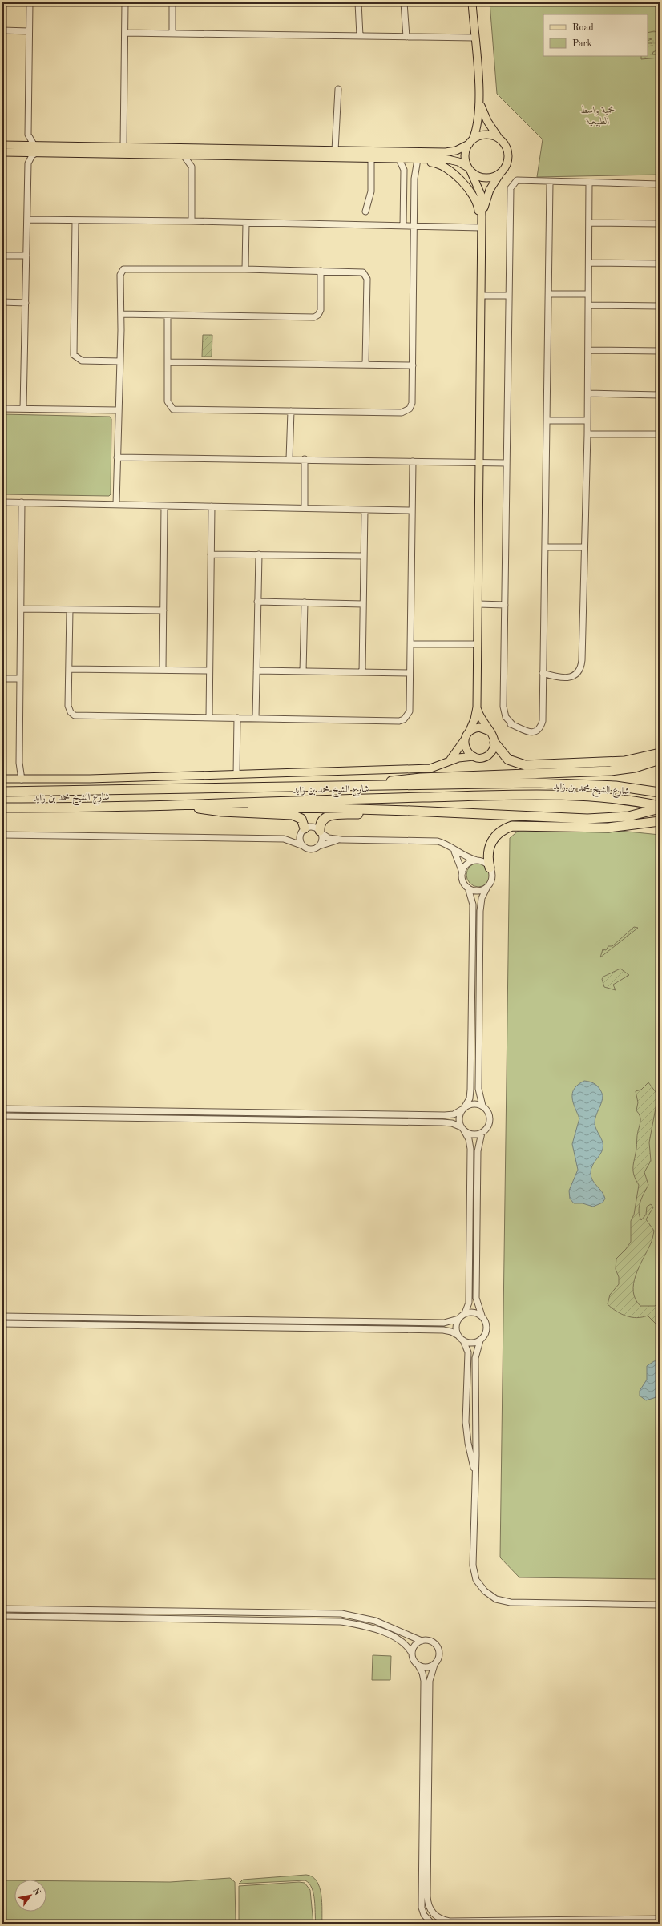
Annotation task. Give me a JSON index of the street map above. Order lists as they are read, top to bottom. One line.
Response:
{"streets":{"highway":["شارع الشيخ محمد بن زايد"]},"parks":["محمية واسط الطبيعية"],"legend":["Road","Park"],"north":"top right"}
